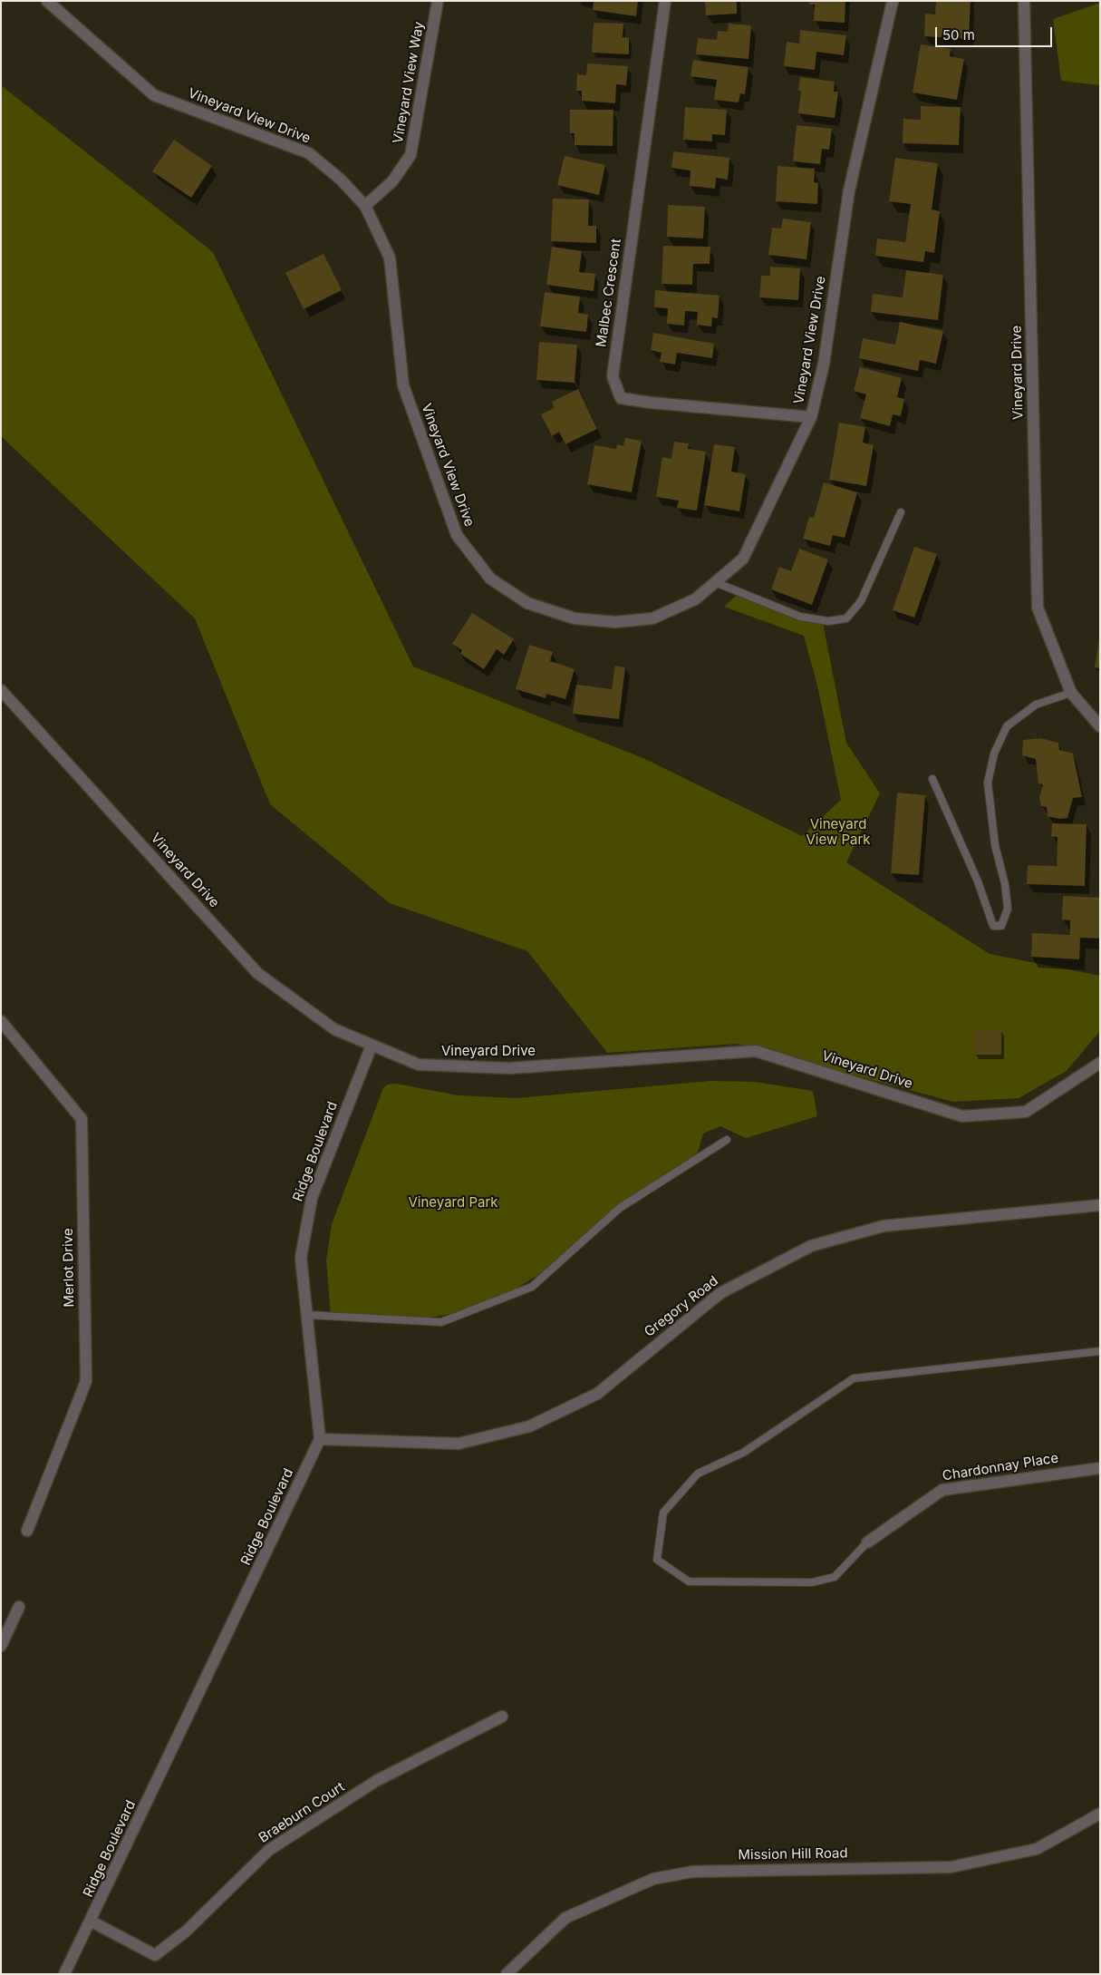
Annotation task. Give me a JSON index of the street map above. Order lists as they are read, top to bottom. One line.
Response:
{"streets":{"street":["Vineyard View Way","Vineyard View Drive","Malbec Crescent","Vineyard Drive","Ridge Boulevard","Merlot Drive","Gregory Road","Chardonnay Place","Braeburn Court","Mission Hill Road"]},"crossings":[["Vineyard View Way","Vineyard View Drive"],["Vineyard View Drive","Malbec Crescent"],["Vineyard Drive","Ridge Boulevard"],["Ridge Boulevard","Gregory Road"],["Ridge Boulevard","Braeburn Court"]],"parks":["Vineyard View Park","Vineyard Park"],"scale_bar":"50 m"}
